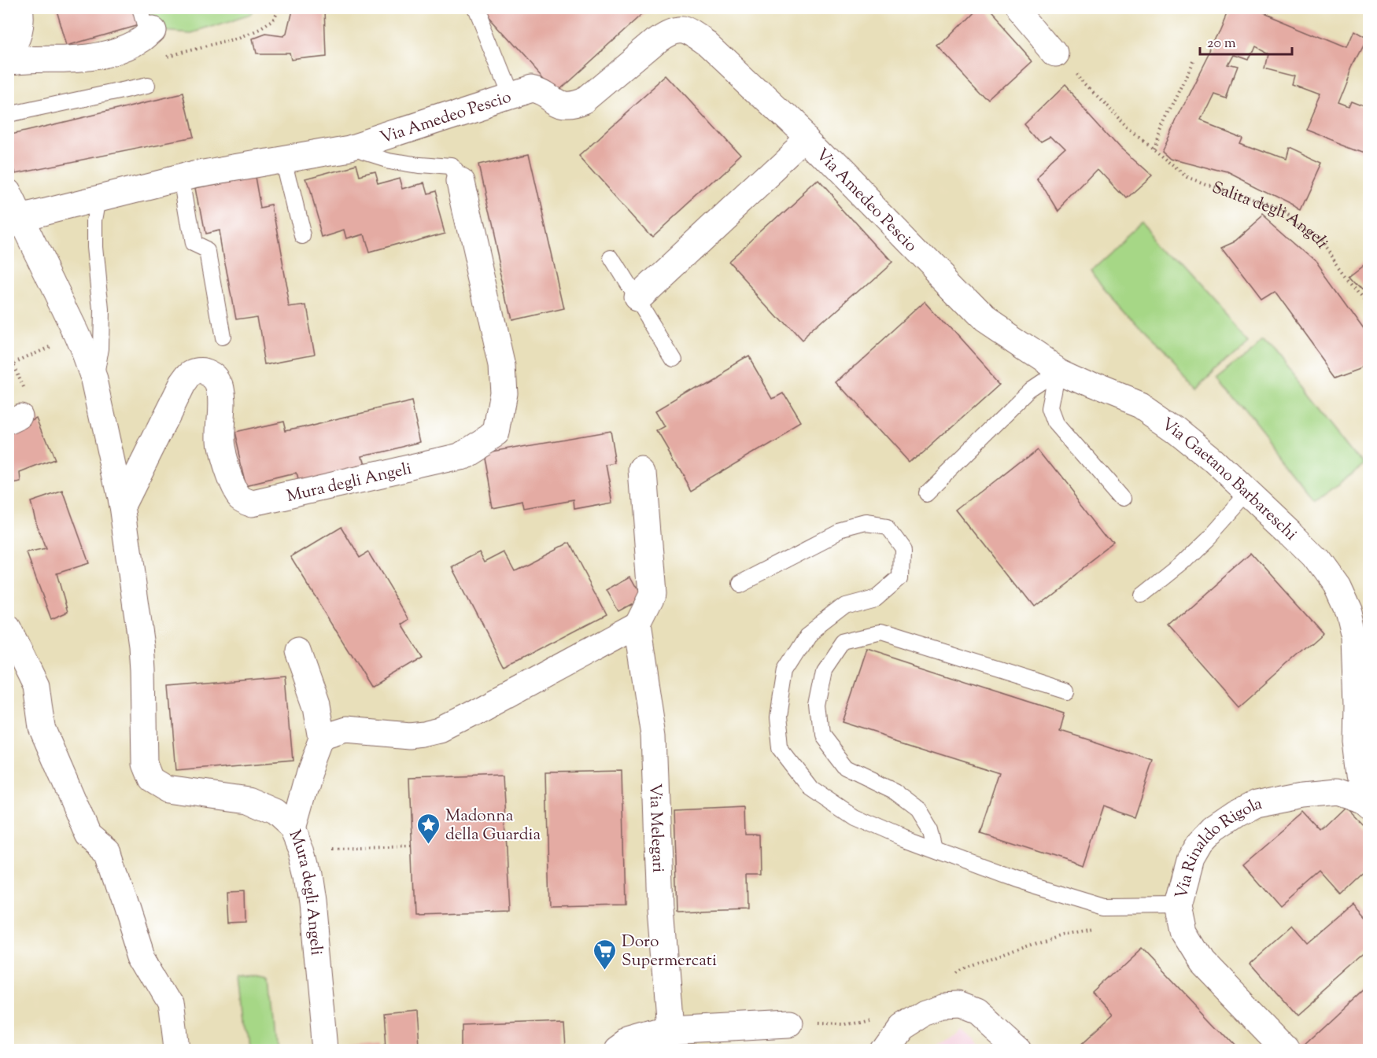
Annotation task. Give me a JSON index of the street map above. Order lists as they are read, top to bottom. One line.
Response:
{"streets":{"street":["Via Amedeo Pescio","Via Gaetano Barbareschi","Mura degli Angeli","Via Melegari","Via Rinaldo Rigola"],"path":["Salita degli Angeli"]},"crossings":[["Via Amedeo Pescio","Via Gaetano Barbareschi"],["Via Amedeo Pescio","Mura degli Angeli"],["Via Gaetano Barbareschi","Via Rinaldo Rigola"]],"places":{"place":["Madonna della Guardia"],"supermarket":["Doro Supermercati"]},"scale_bar":"20 m"}
